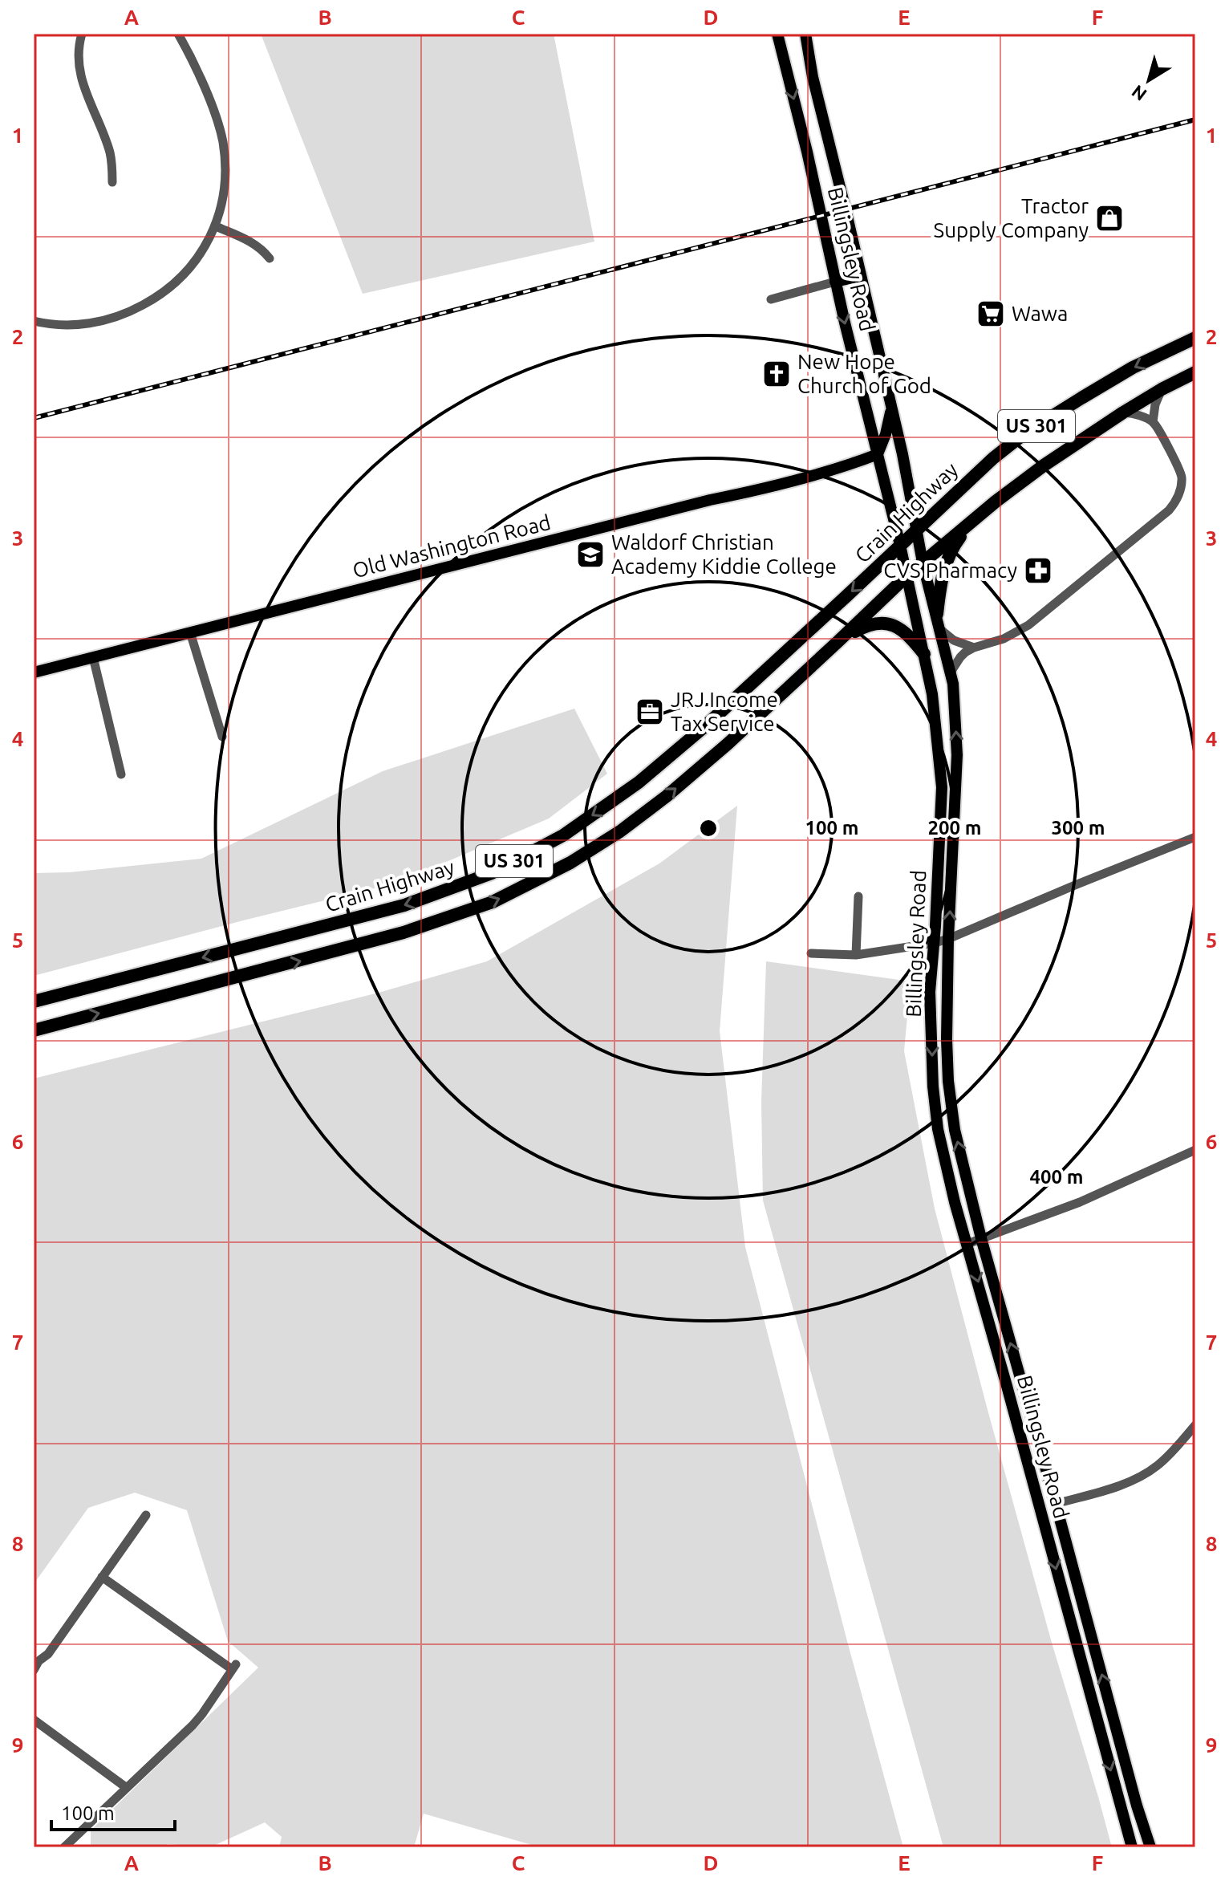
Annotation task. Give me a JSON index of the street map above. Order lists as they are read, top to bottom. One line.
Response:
{"streets":{"highway":["US 301","Crain Highway"],"main road":["Billingsley Road","Old Washington Road"]},"crossings":[["Billingsley Road","US 301"],["Billingsley Road","Crain Highway"],["Billingsley Road","Old Washington Road"]],"places":{"shop":["Tractor Supply Company"],"supermarket":["Wawa"],"church":["New Hope Church of God"],"school or university":["Waldorf Christian Academy Kiddie College"],"pharmacy":["CVS Pharmacy"],"office":["JRJ Income Tax Service"]},"scale_bar":"100 m","north":"bottom left","grid":{"columns":["A","B","C","D","E","F"],"rows":["1","2","3","4","5","6","7","8","9"]},"rings":["100 m","200 m","300 m","400 m"]}
